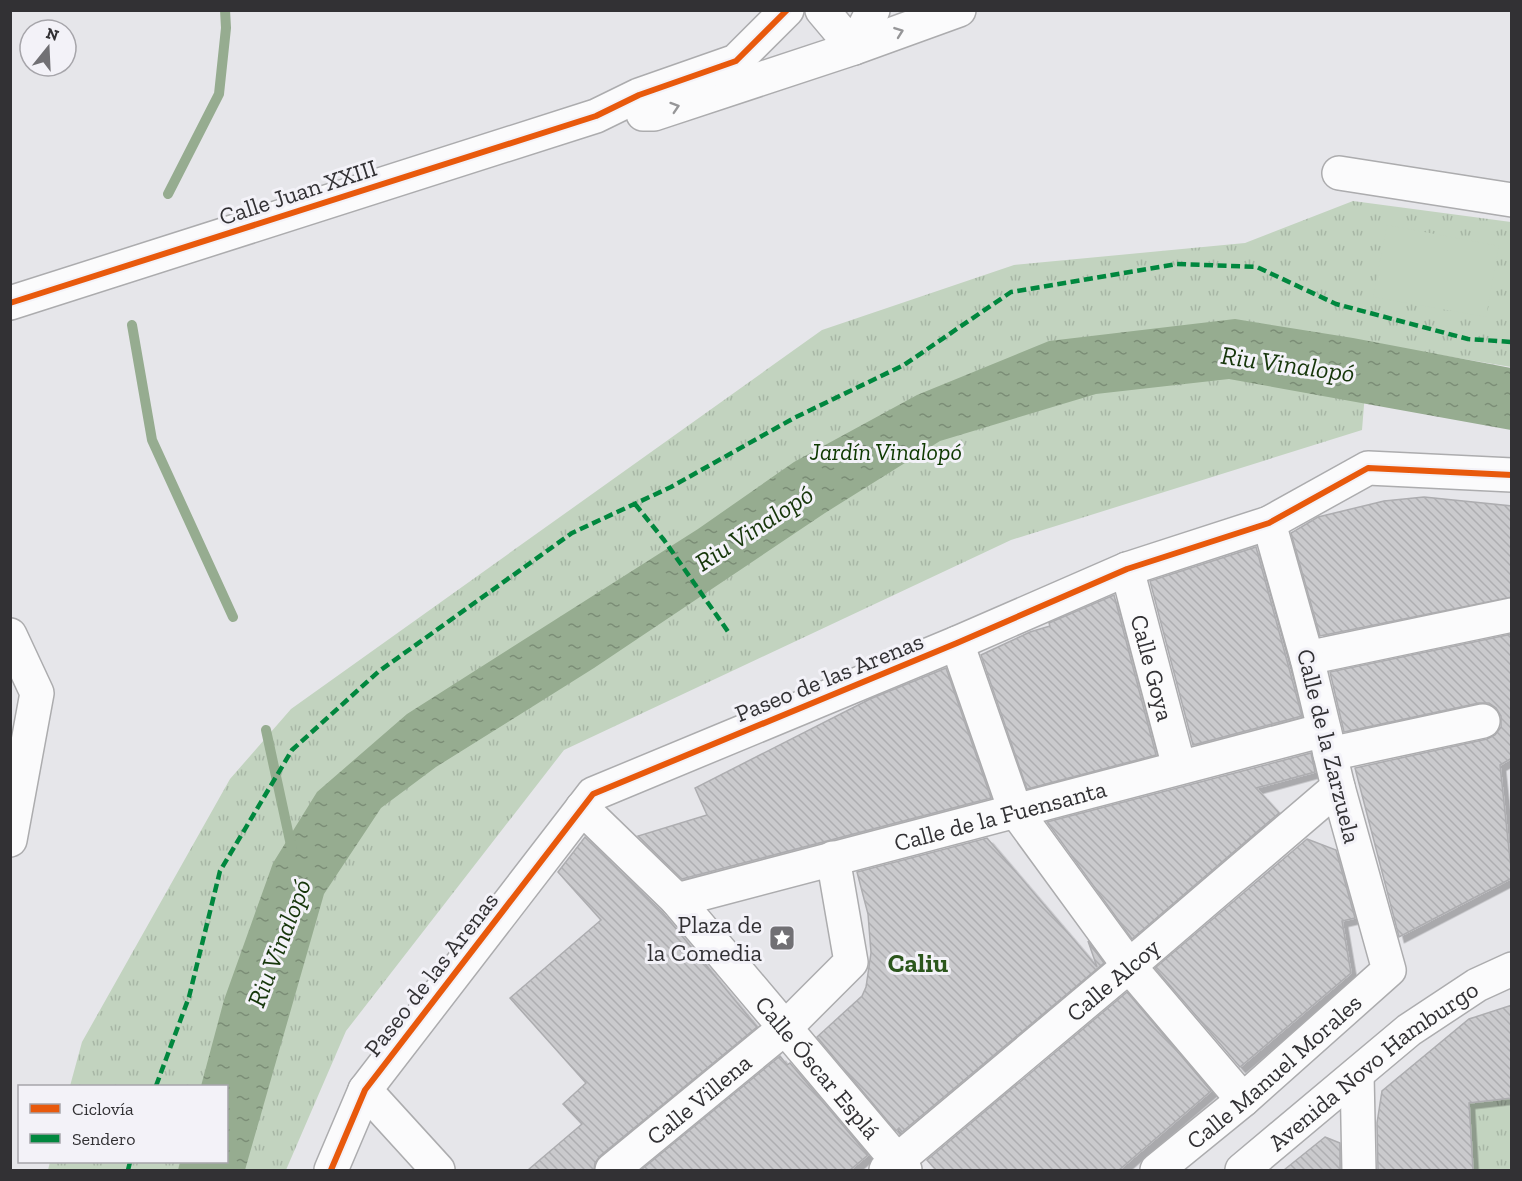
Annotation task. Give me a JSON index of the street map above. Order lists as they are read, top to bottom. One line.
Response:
{"streets":{"street":["Calle Juan XXIII","Calle Goya","Paseo de las Arenas","Calle de la Zarzuela","Calle de la Fuensanta","Calle Alcoy","Calle Óscar Esplá","Avenida Novo Hamburgo","Calle Manuel Morales","Calle Villena"]},"crossings":[["Calle Goya","Paseo de las Arenas"],["Calle Goya","Calle de la Fuensanta"],["Paseo de las Arenas","Calle de la Zarzuela"],["Paseo de las Arenas","Calle Óscar Esplá"],["Calle de la Zarzuela","Calle de la Fuensanta"],["Calle de la Zarzuela","Calle Alcoy"],["Calle de la Zarzuela","Calle Manuel Morales"],["Calle de la Fuensanta","Calle Óscar Esplá"],["Calle Alcoy","Calle Óscar Esplá"],["Calle Óscar Esplá","Calle Villena"]],"districts":["Caliu"],"water":["Riu Vinalopó"],"parks":["Jardín Vinalopó"],"places":{"place":["Plaza de la Comedia"]},"legend":["Ciclovía","Sendero"],"north":"top"}
